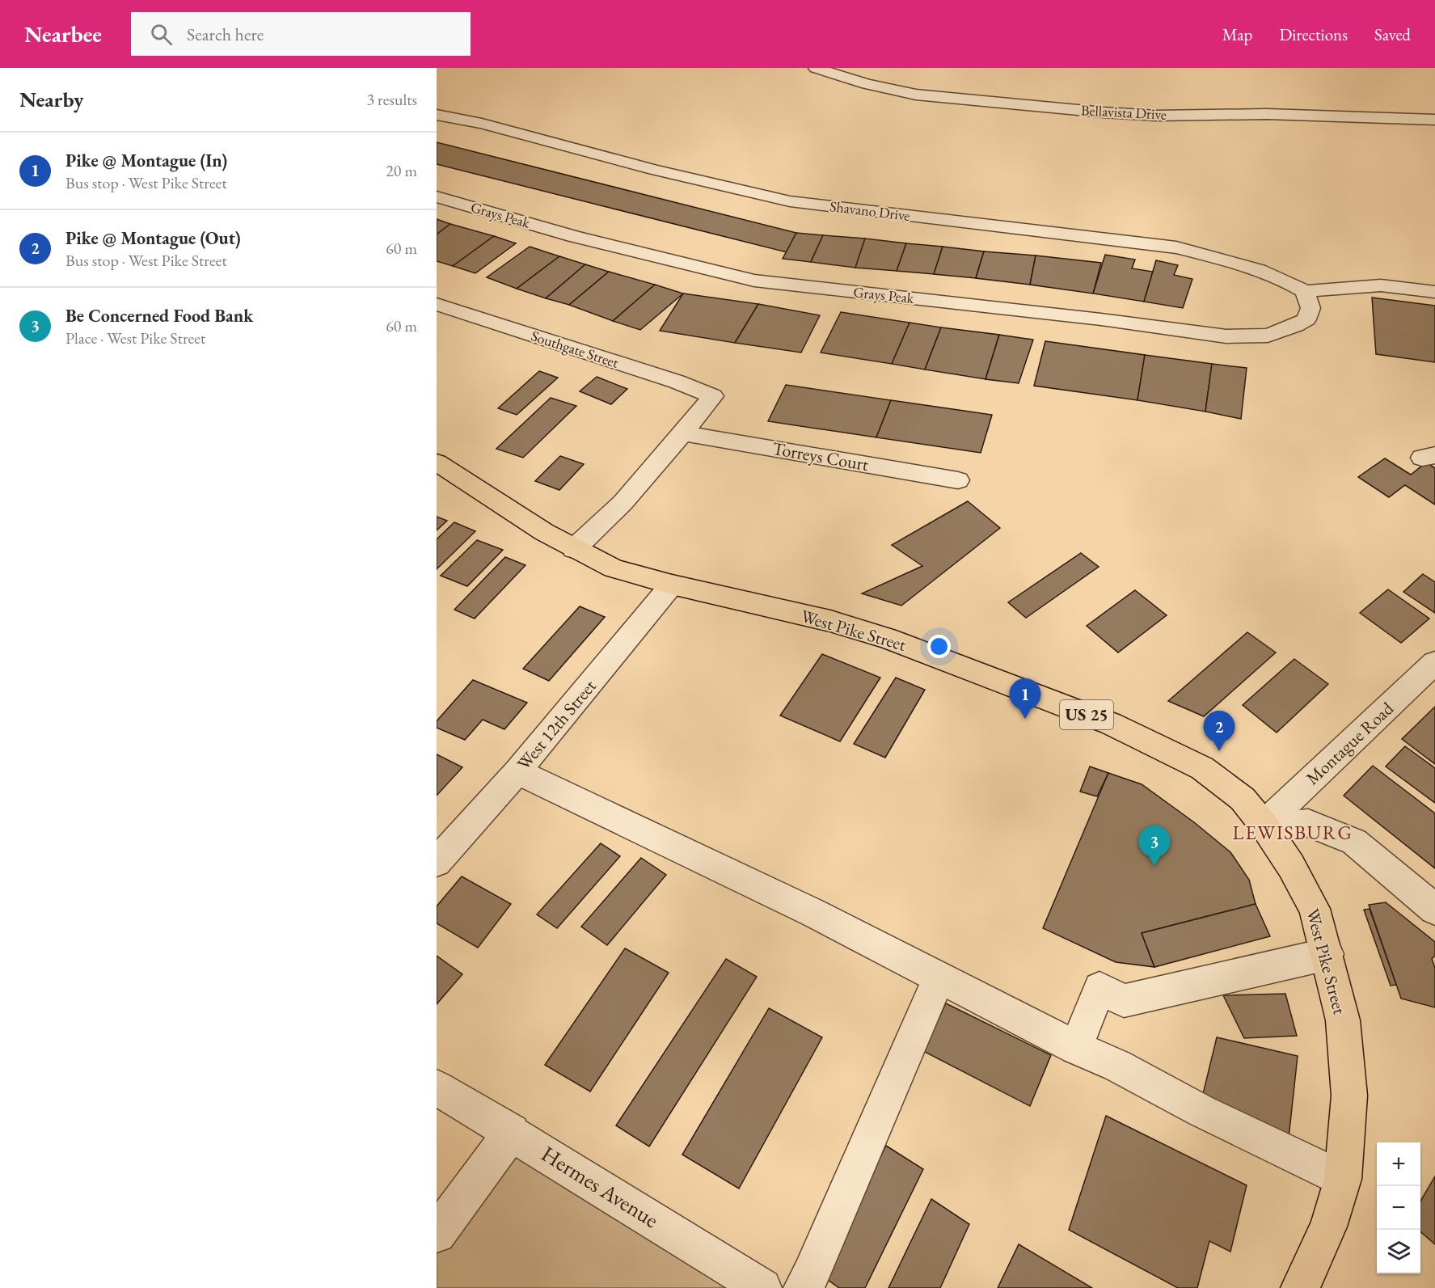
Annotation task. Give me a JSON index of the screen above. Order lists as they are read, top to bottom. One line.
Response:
{"streets":{"main road":["West Pike Street","US 25"],"street":["Bellavista Drive","Shavano Drive","Grays Peak","Southgate Street","Torreys Court","West 12th Street","Montague Road","Hermes Avenue"]},"crossings":[["Shavano Drive","Grays Peak"],["Southgate Street","Torreys Court"],["West Pike Street","West 12th Street"],["West Pike Street","Montague Road"]],"districts":["LEWISBURG"],"page":{"header":"Nearbee","search":"Search here","nav":["Map","Directions","Saved"],"heading":["Nearby","3 results"],"list":[{"mark":"1","name":"Pike @ Montague (In)","note":"Bus stop · West Pike Street","value":"20 m"},{"mark":"2","name":"Pike @ Montague (Out)","note":"Bus stop · West Pike Street","value":"60 m"},{"mark":"3","name":"Be Concerned Food Bank","note":"Place · West Pike Street","value":"60 m"}],"pins":["1","2","3"],"map_buttons":["+","−"]}}
